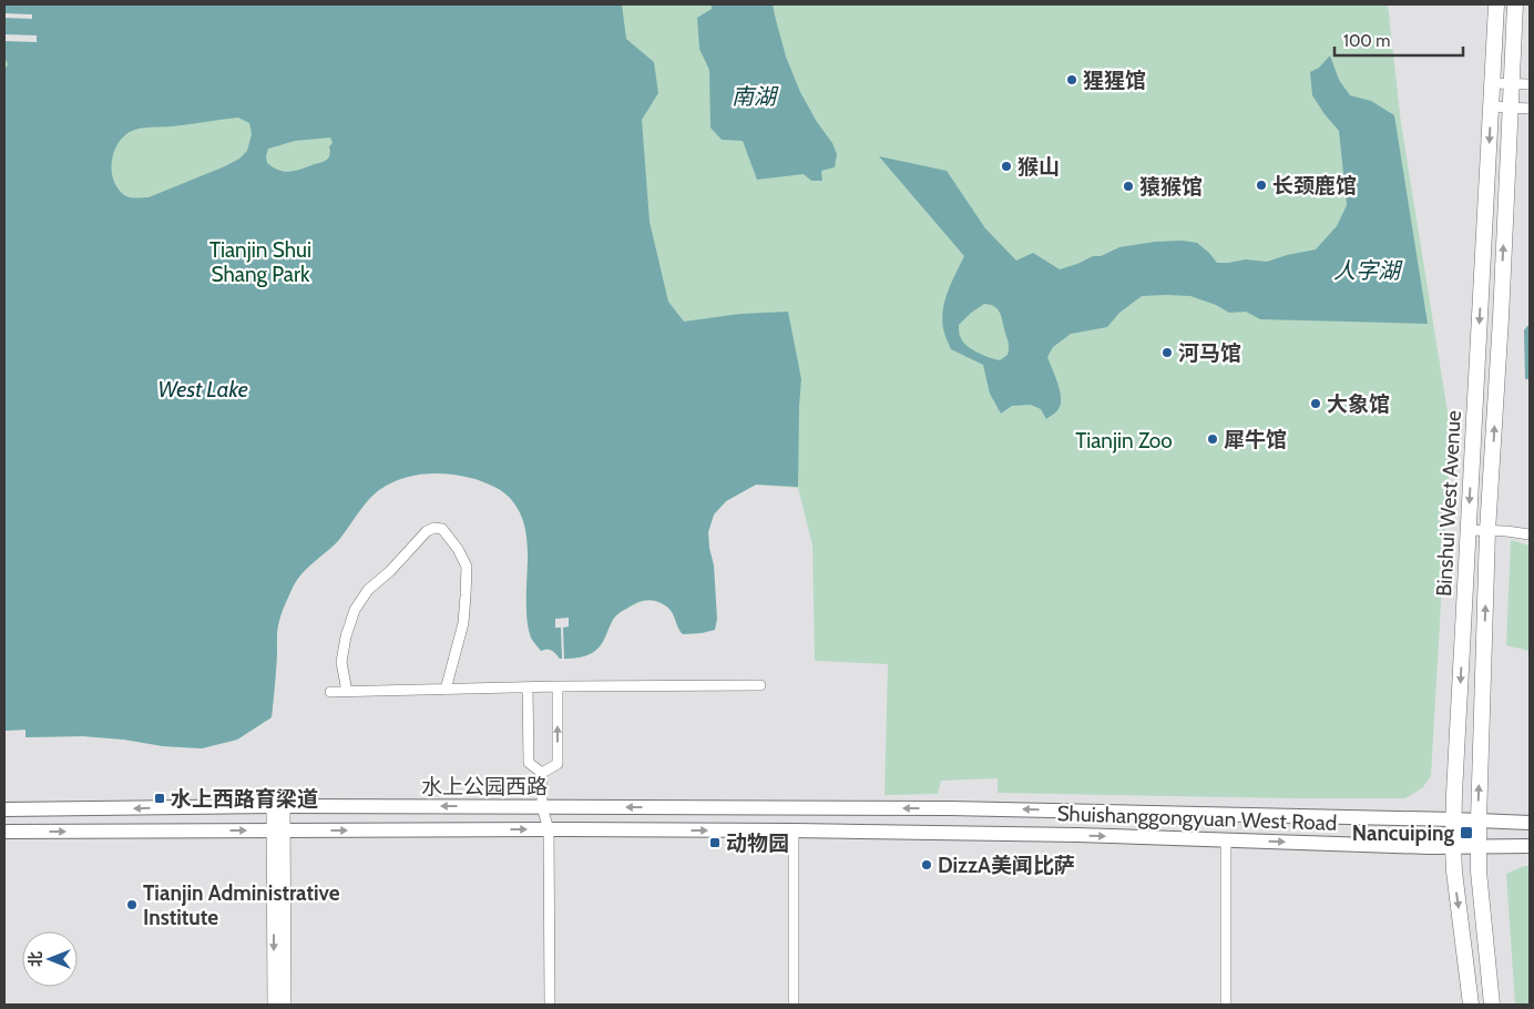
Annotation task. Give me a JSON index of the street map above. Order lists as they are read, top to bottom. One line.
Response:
{"streets":{"main road":["Binshui West Avenue","水上公园西路","Shuishanggongyuan West Road"]},"crossings":[["Binshui West Avenue","Shuishanggongyuan West Road"],["水上公园西路","Shuishanggongyuan West Road"]],"water":["南湖","人字湖","West Lake"],"parks":["Tianjin Shui Shang Park","Tianjin Zoo"],"places":{"other":["猩猩馆","猴山","长颈鹿馆","猿猴馆","河马馆","大象馆","犀牛馆","DizzA美闻比萨","Tianjin Administrative Institute"],"transit":["水上西路育梁道","Nancuiping","动物园"]},"scale_bar":"100 m","north":"left"}
